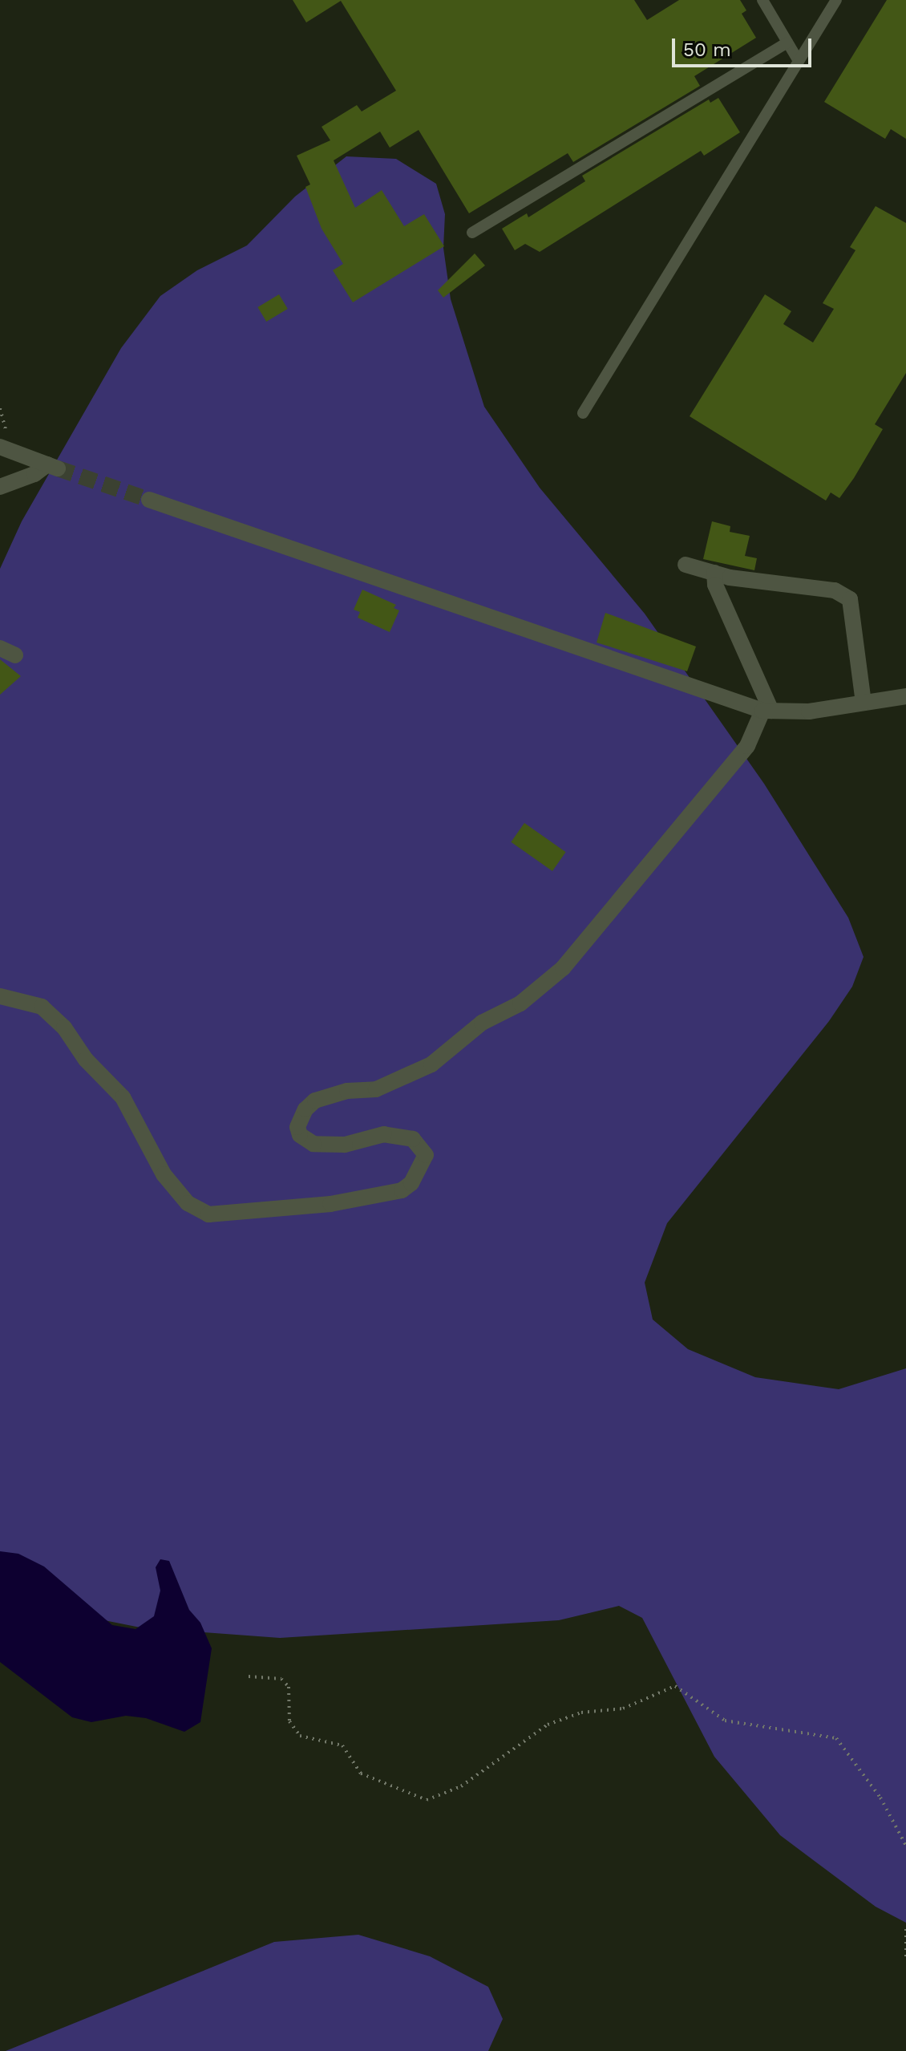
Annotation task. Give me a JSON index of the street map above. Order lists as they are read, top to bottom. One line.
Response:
{"scale_bar":"50 m"}
